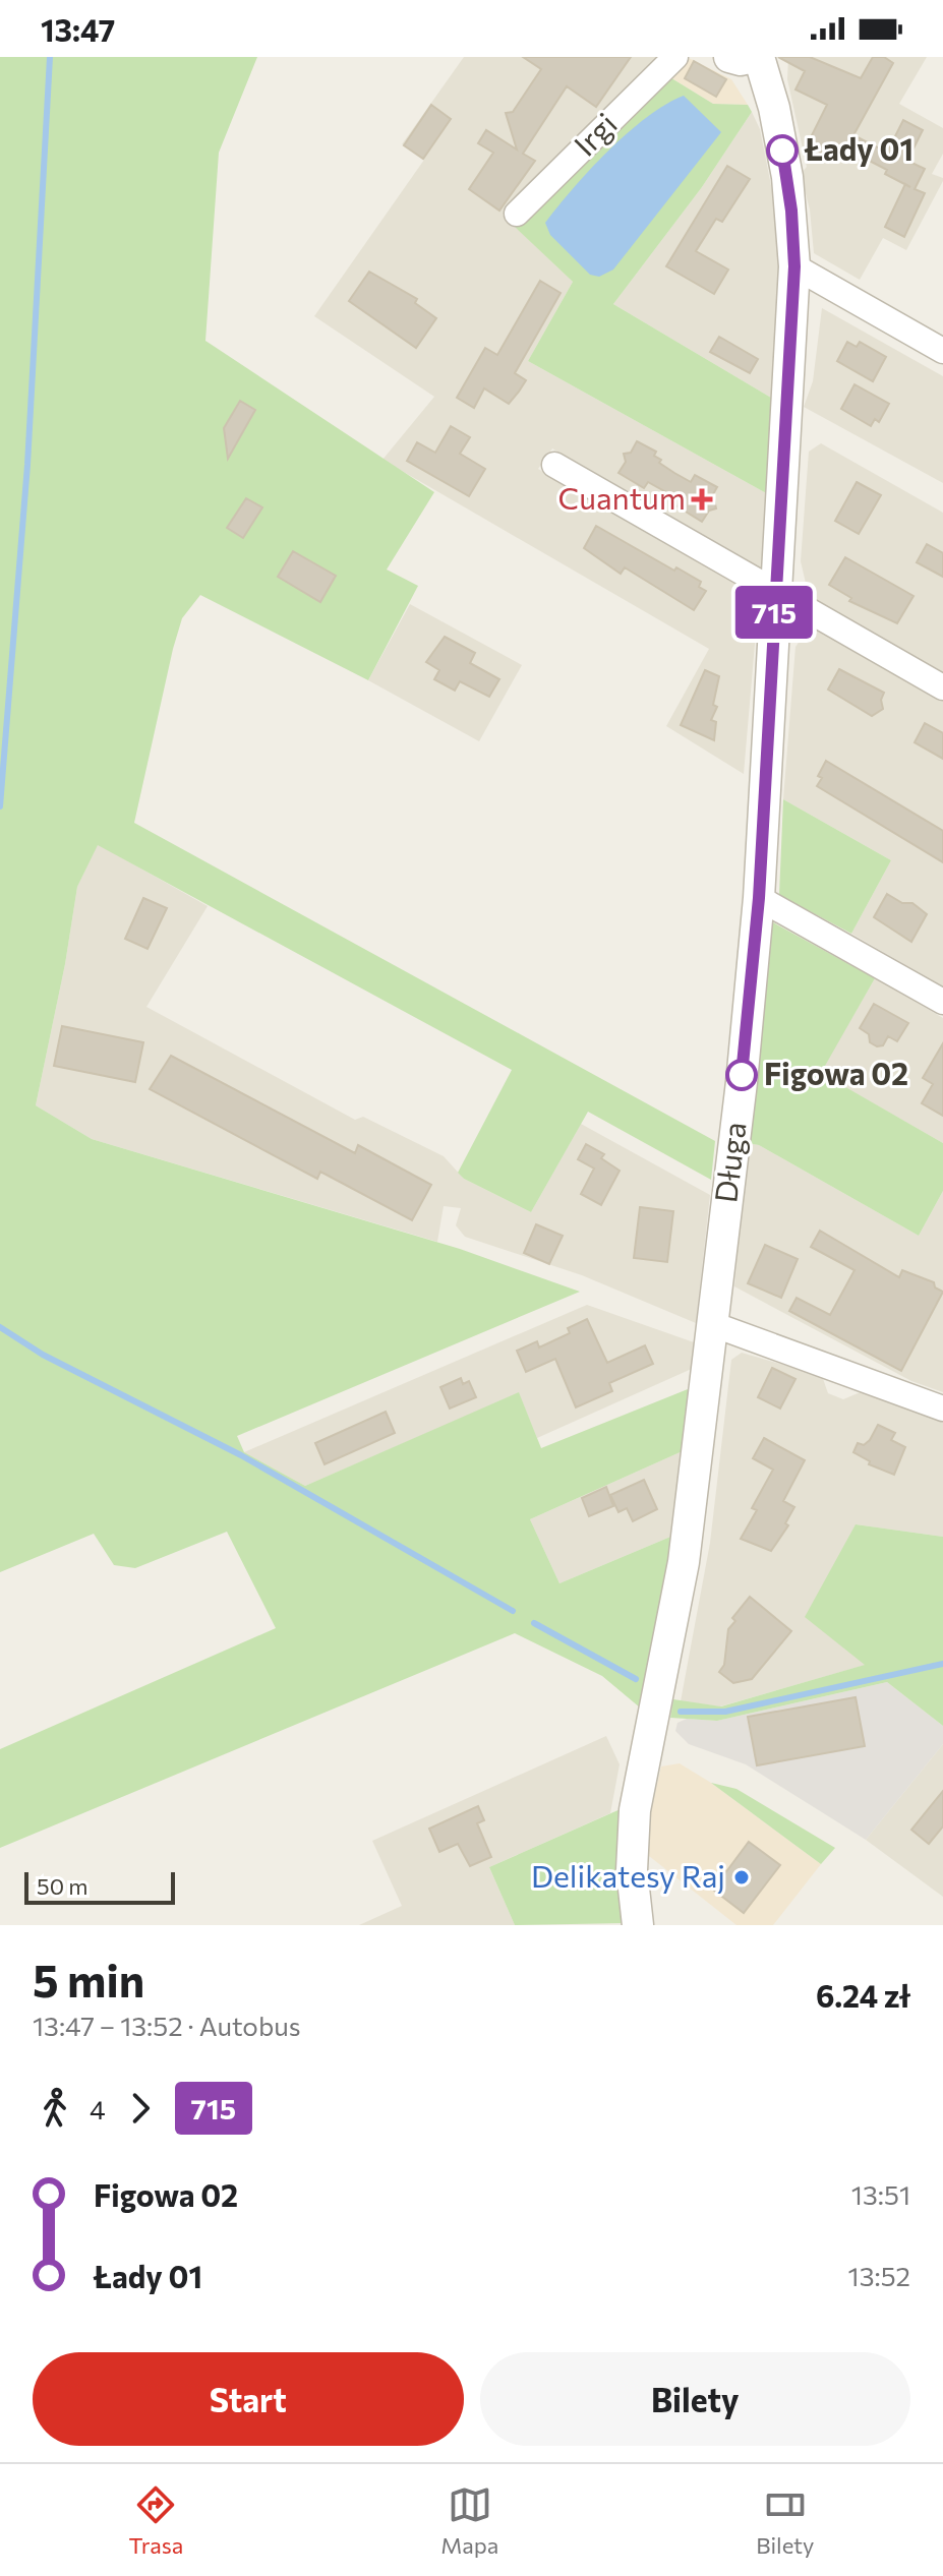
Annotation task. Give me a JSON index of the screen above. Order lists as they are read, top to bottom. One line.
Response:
{"streets":{"street":["Irgi","Długa"]},"places":{"other":["Łady 01","Figowa 02","Delikatesy Raj"],"health":["Cuantum"]},"lines":["bus line 715"],"scale_bar":"50 m","page":{"status":"13:47","on_map":"715","scale":"50 m","heading":["5 min","13:47 – 13:52 · Autobus","6.24 zł"],"legs":["4","715"],"list":[{"name":"Figowa 02","value":"13:51"},{"name":"Łady 01","value":"13:52"}],"buttons":["Start","Bilety"],"tabs":["Trasa","Mapa","Bilety"]}}
